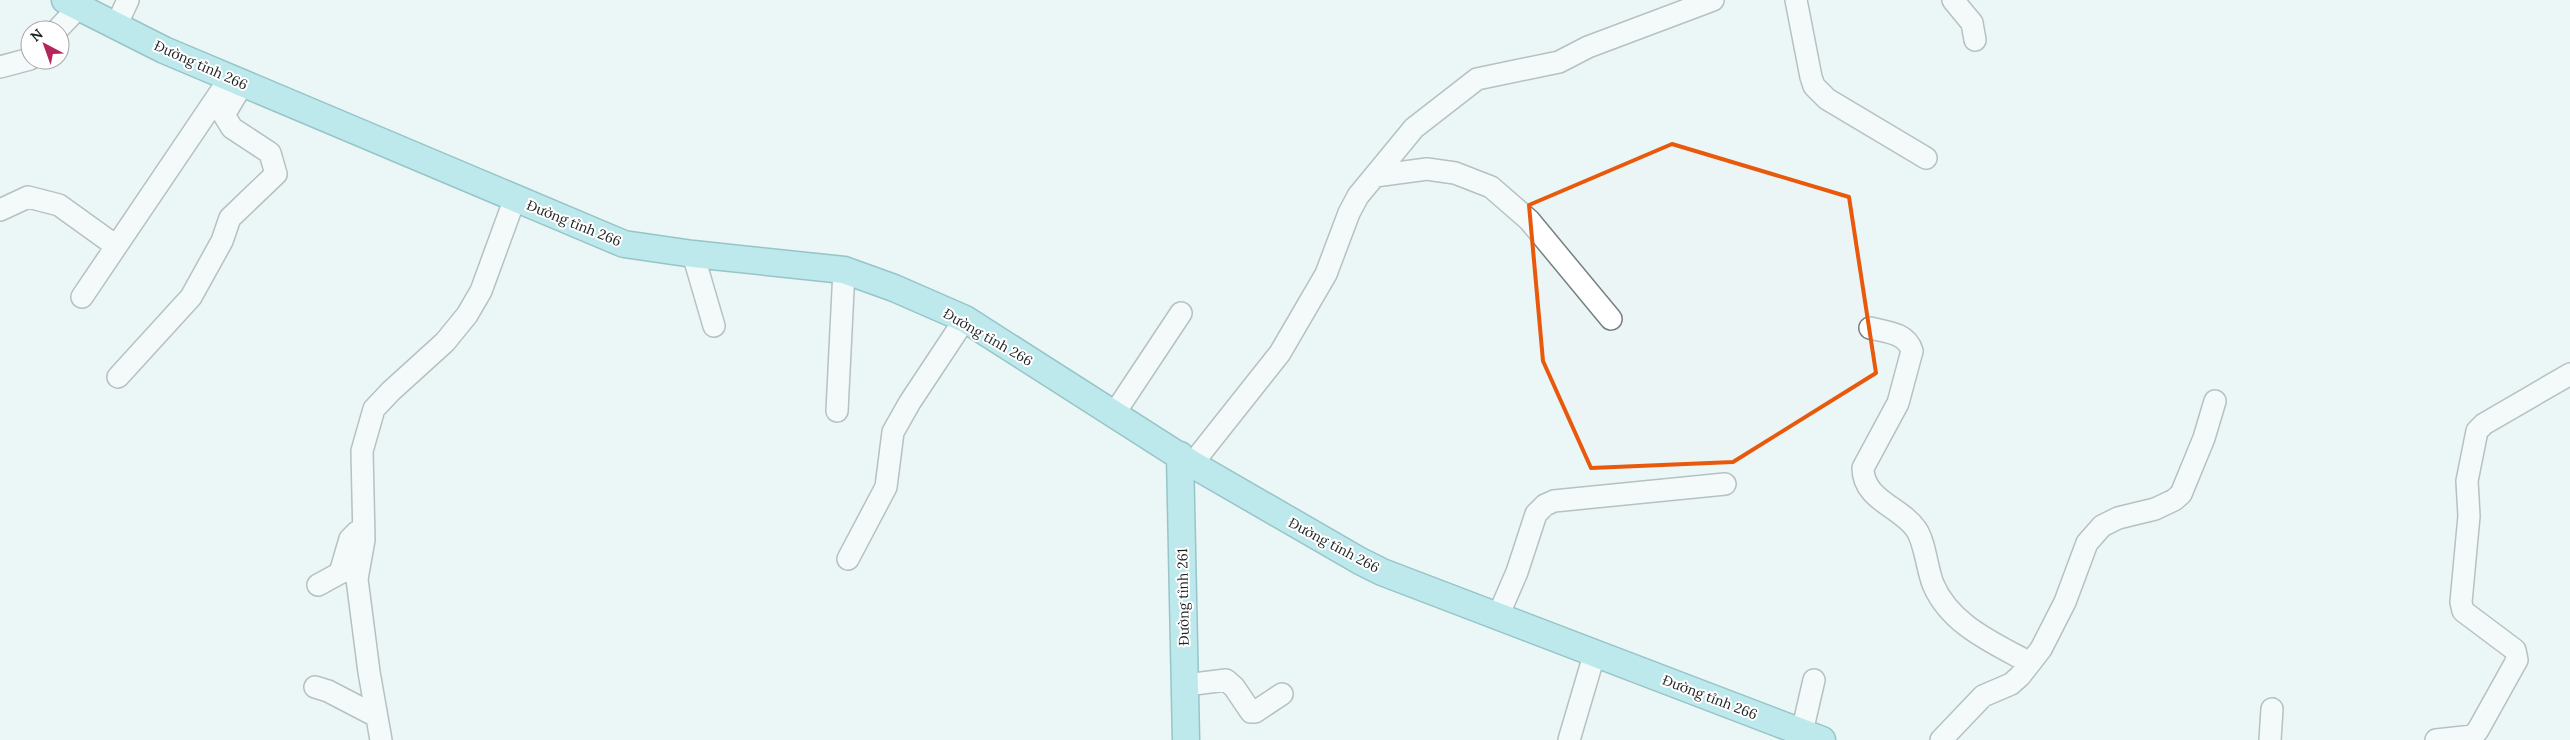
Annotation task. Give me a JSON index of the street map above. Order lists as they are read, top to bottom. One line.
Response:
{"streets":{"main road":["Đường tỉnh 266","Đường tỉnh 261"]},"crossings":[["Đường tỉnh 266","Đường tỉnh 261"]],"north":"top left"}
